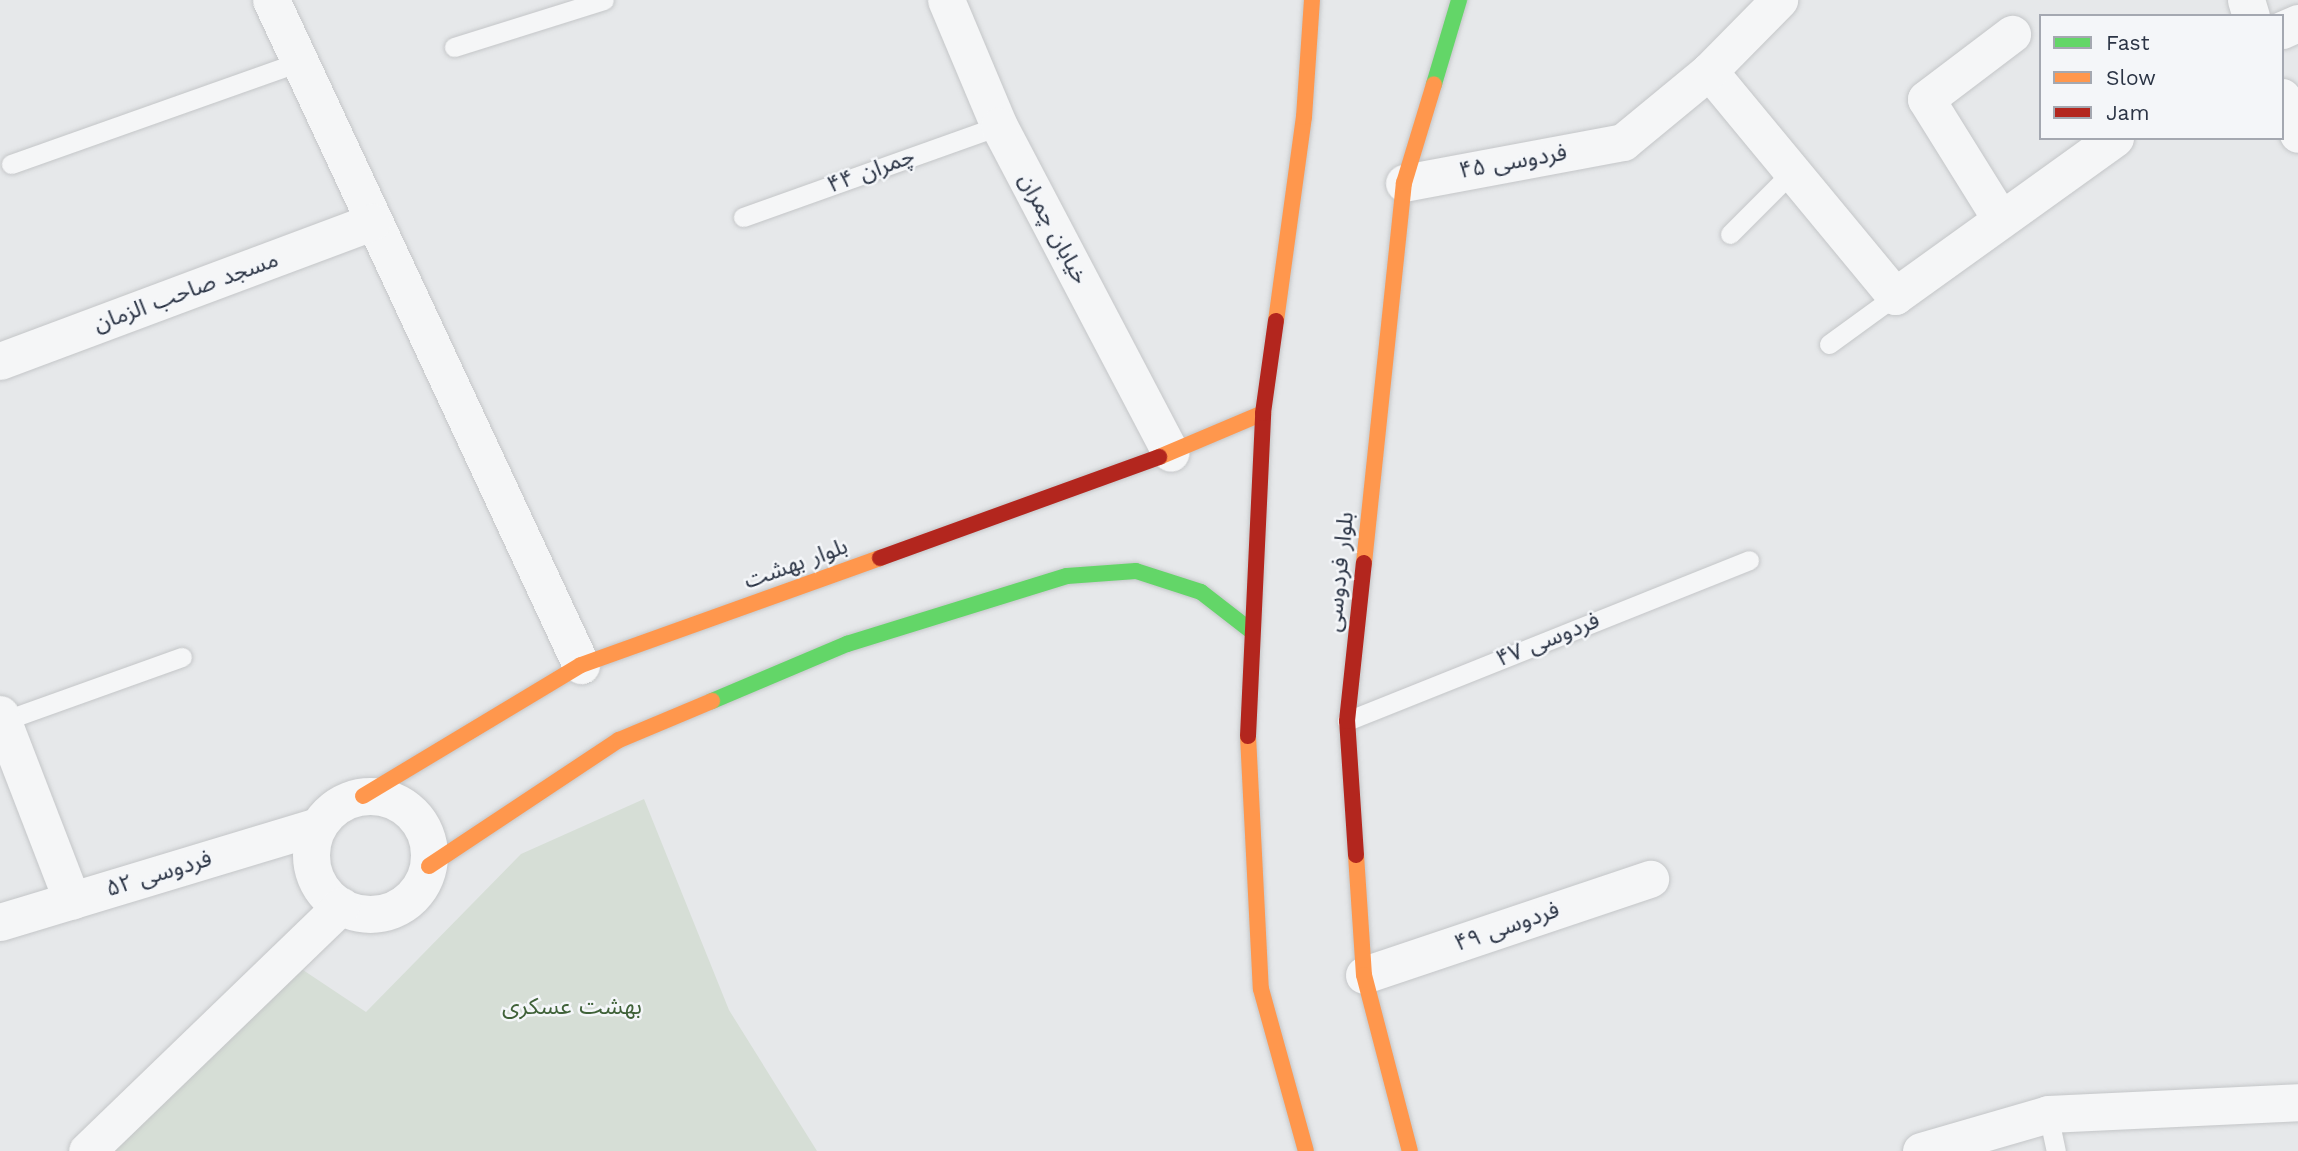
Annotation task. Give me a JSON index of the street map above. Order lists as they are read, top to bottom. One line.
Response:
{"streets":{"main road":["بلوار بهشت","بلوار فردوسی"],"street":["فردوسی ۴۵","خیابان چمران","مسجد صاحب الزمان","فردوسی ۵۲","فردوسی ۴۹"],"lane":["چمران ۴۴","فردوسی ۴۷"]},"crossings":[["فردوسی ۴۵","بلوار فردوسی"],["چمران ۴۴","خیابان چمران"],["خیابان چمران","بلوار بهشت"],["بلوار بهشت","فردوسی ۵۲"],["بلوار فردوسی","فردوسی ۴۷"],["بلوار فردوسی","فردوسی ۴۹"]],"parks":["بهشت عسکری"],"legend":["Fast","Slow","Jam"]}
